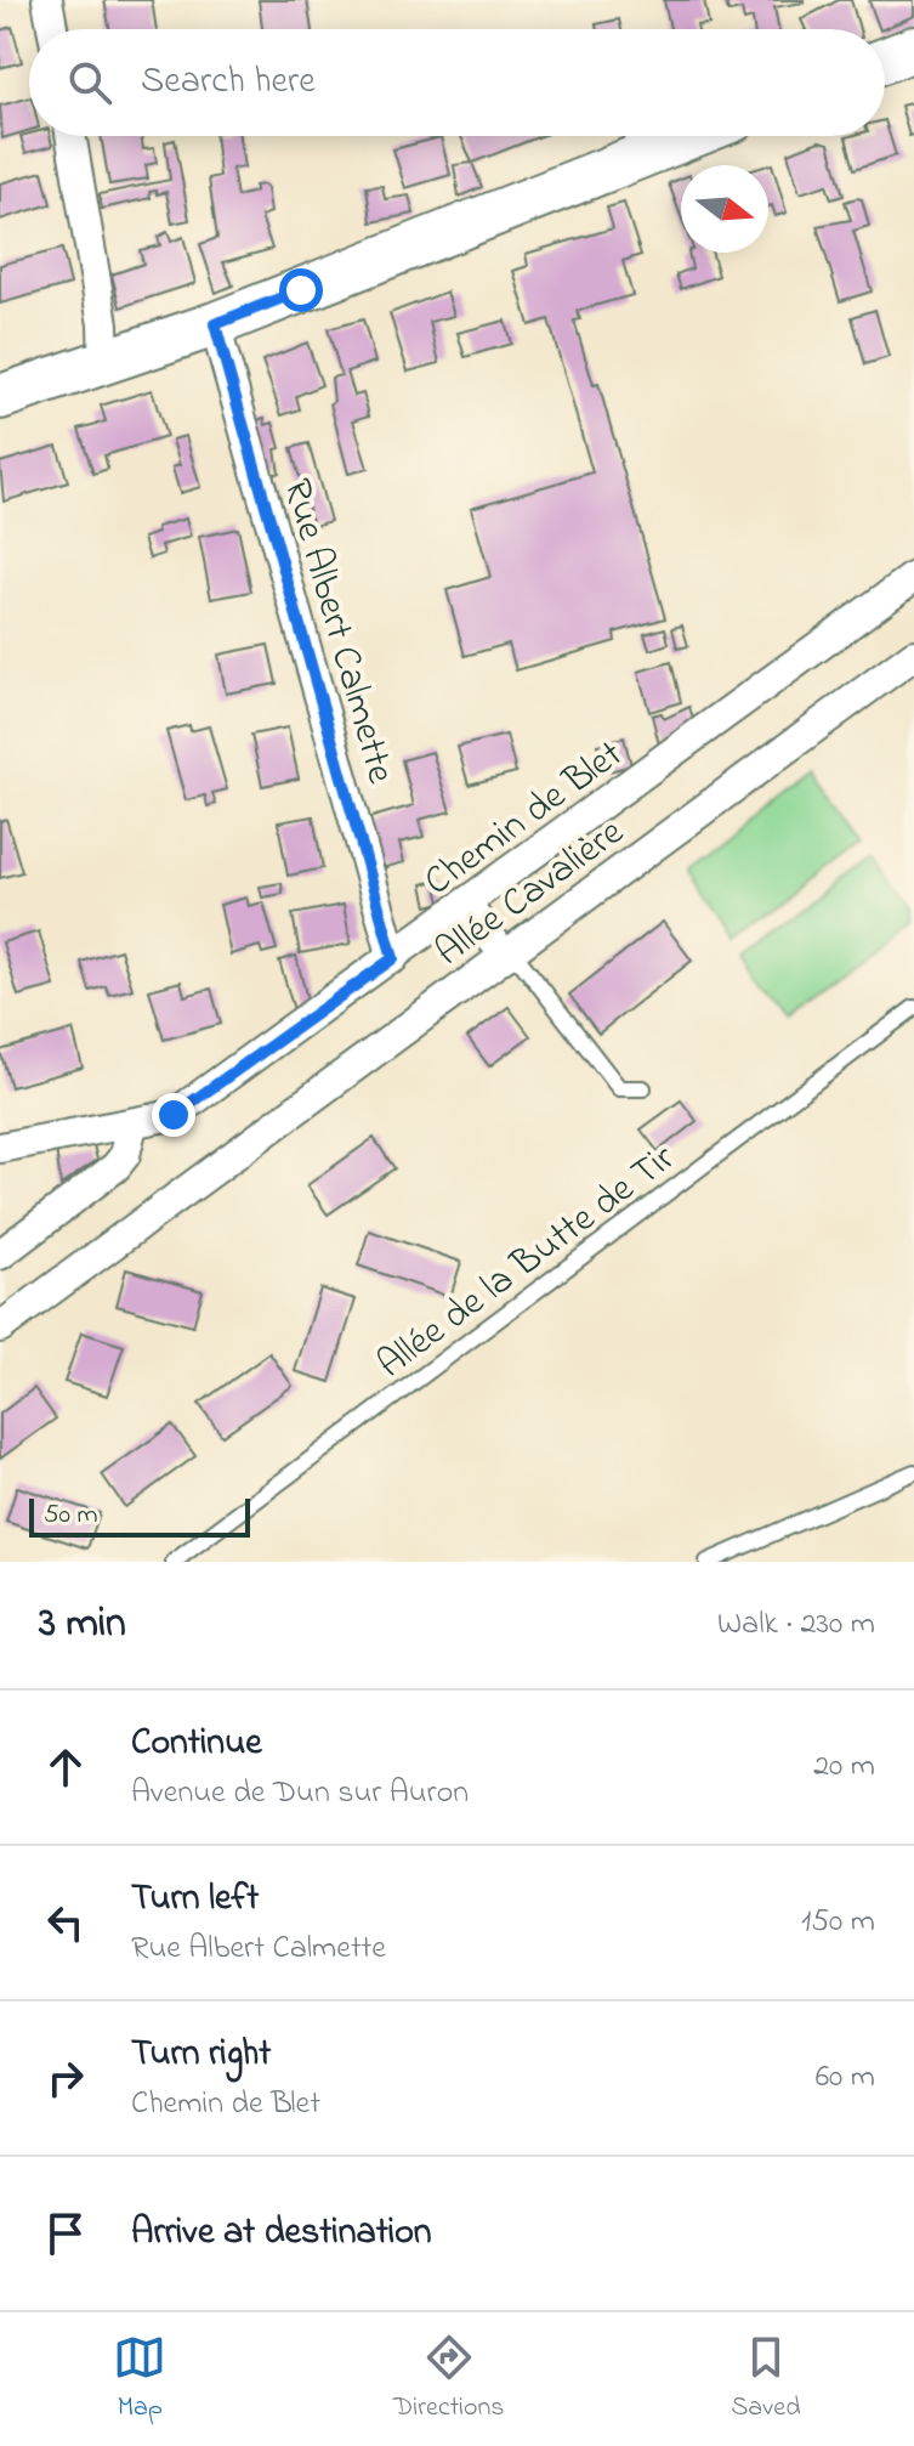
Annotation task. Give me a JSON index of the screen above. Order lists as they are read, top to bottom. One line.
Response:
{"streets":{"street":["Rue Albert Calmette","Chemin de Blet","Allée Cavalière"],"lane":["Allée de la Butte de Tir"]},"crossings":[["Rue Albert Calmette","Chemin de Blet"]],"scale_bar":"50 m","north":"right","page":{"search":"Search here","scale":"50 m","heading":["3 min","Walk · 230 m"],"list":[["Continue","Avenue de Dun sur Auron","20 m"],["Turn left","Rue Albert Calmette","150 m"],["Turn right","Chemin de Blet","60 m"],"Arrive at destination"],"nav":["Map","Directions","Saved"]}}
